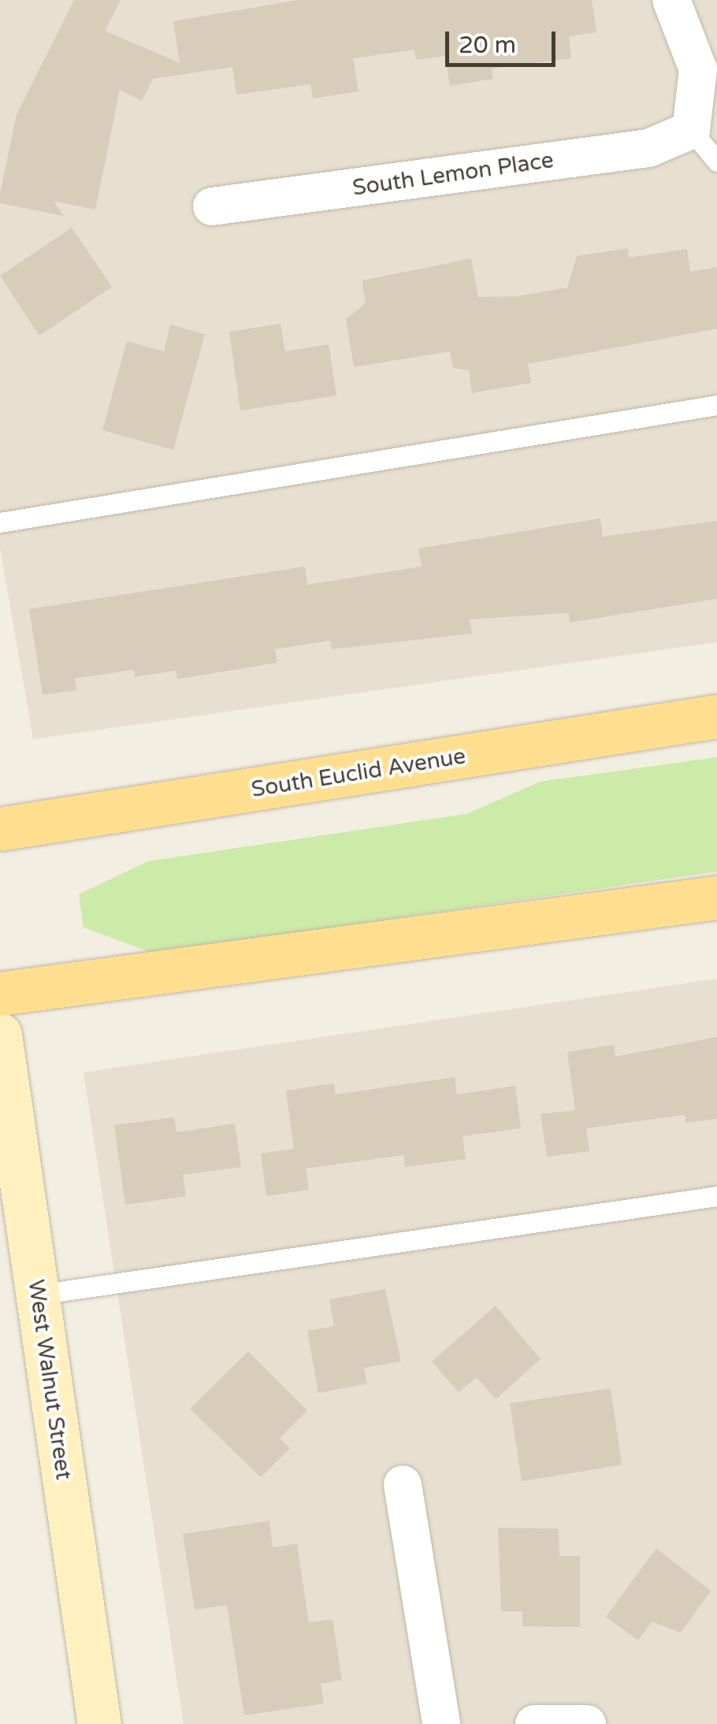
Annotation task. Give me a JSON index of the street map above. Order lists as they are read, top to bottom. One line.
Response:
{"streets":{"main road":["South Euclid Avenue"],"street":["South Lemon Place","West Walnut Street"]},"scale_bar":"20 m"}
